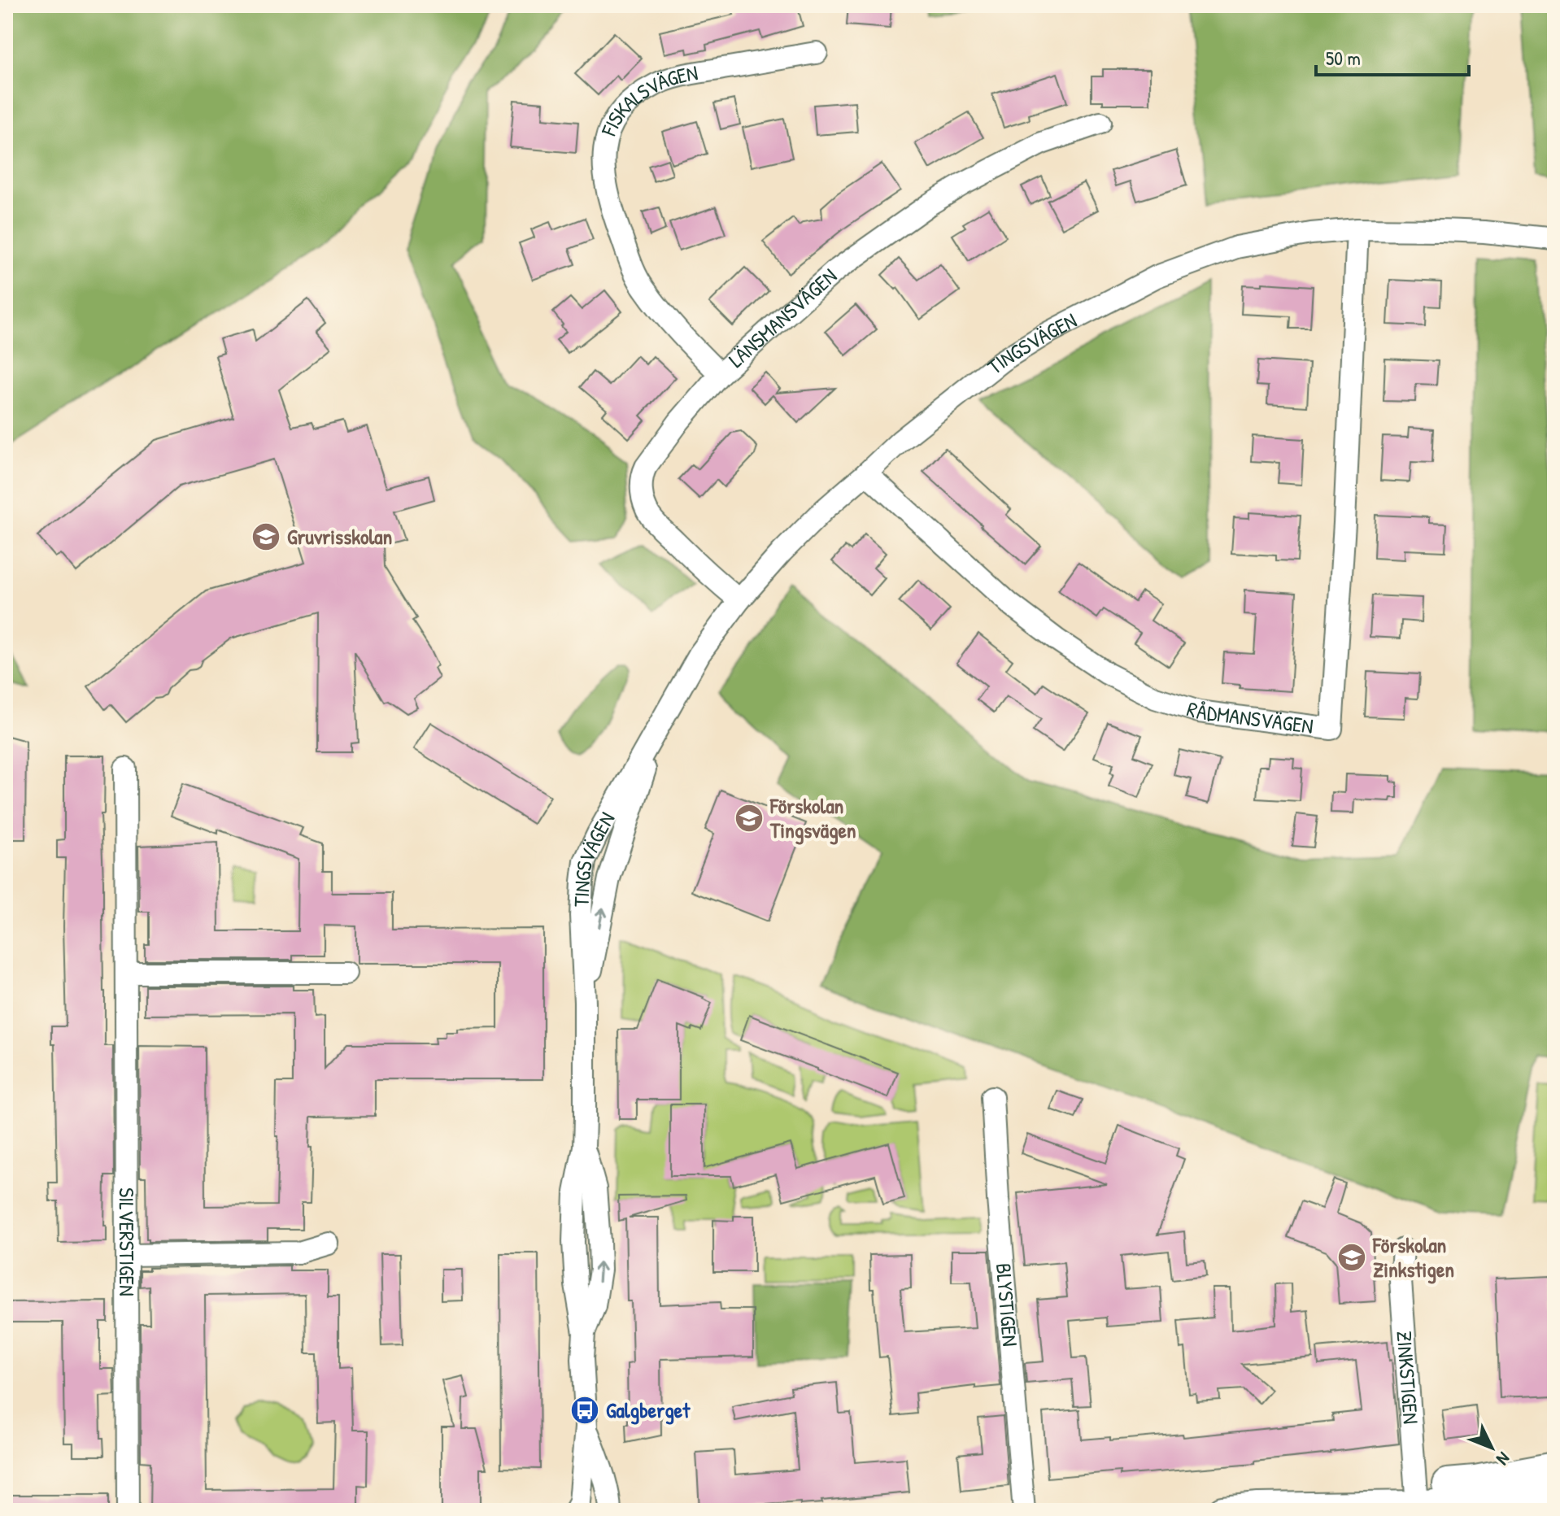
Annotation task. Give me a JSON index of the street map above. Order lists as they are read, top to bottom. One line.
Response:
{"streets":{"street":["FISKALSVÄGEN","LÄNSMANSVÄGEN","TINGSVÄGEN","RÅDMANSVÄGEN","SILVERSTIGEN","BLYSTIGEN","ZINKSTIGEN"]},"crossings":[["FISKALSVÄGEN","LÄNSMANSVÄGEN"],["LÄNSMANSVÄGEN","TINGSVÄGEN"],["TINGSVÄGEN","RÅDMANSVÄGEN"]],"places":{"school or university":["Gruvrisskolan","Förskolan Tingsvägen","Förskolan Zinkstigen"],"bus stop":["Galgberget"]},"scale_bar":"50 m","north":"bottom right"}
